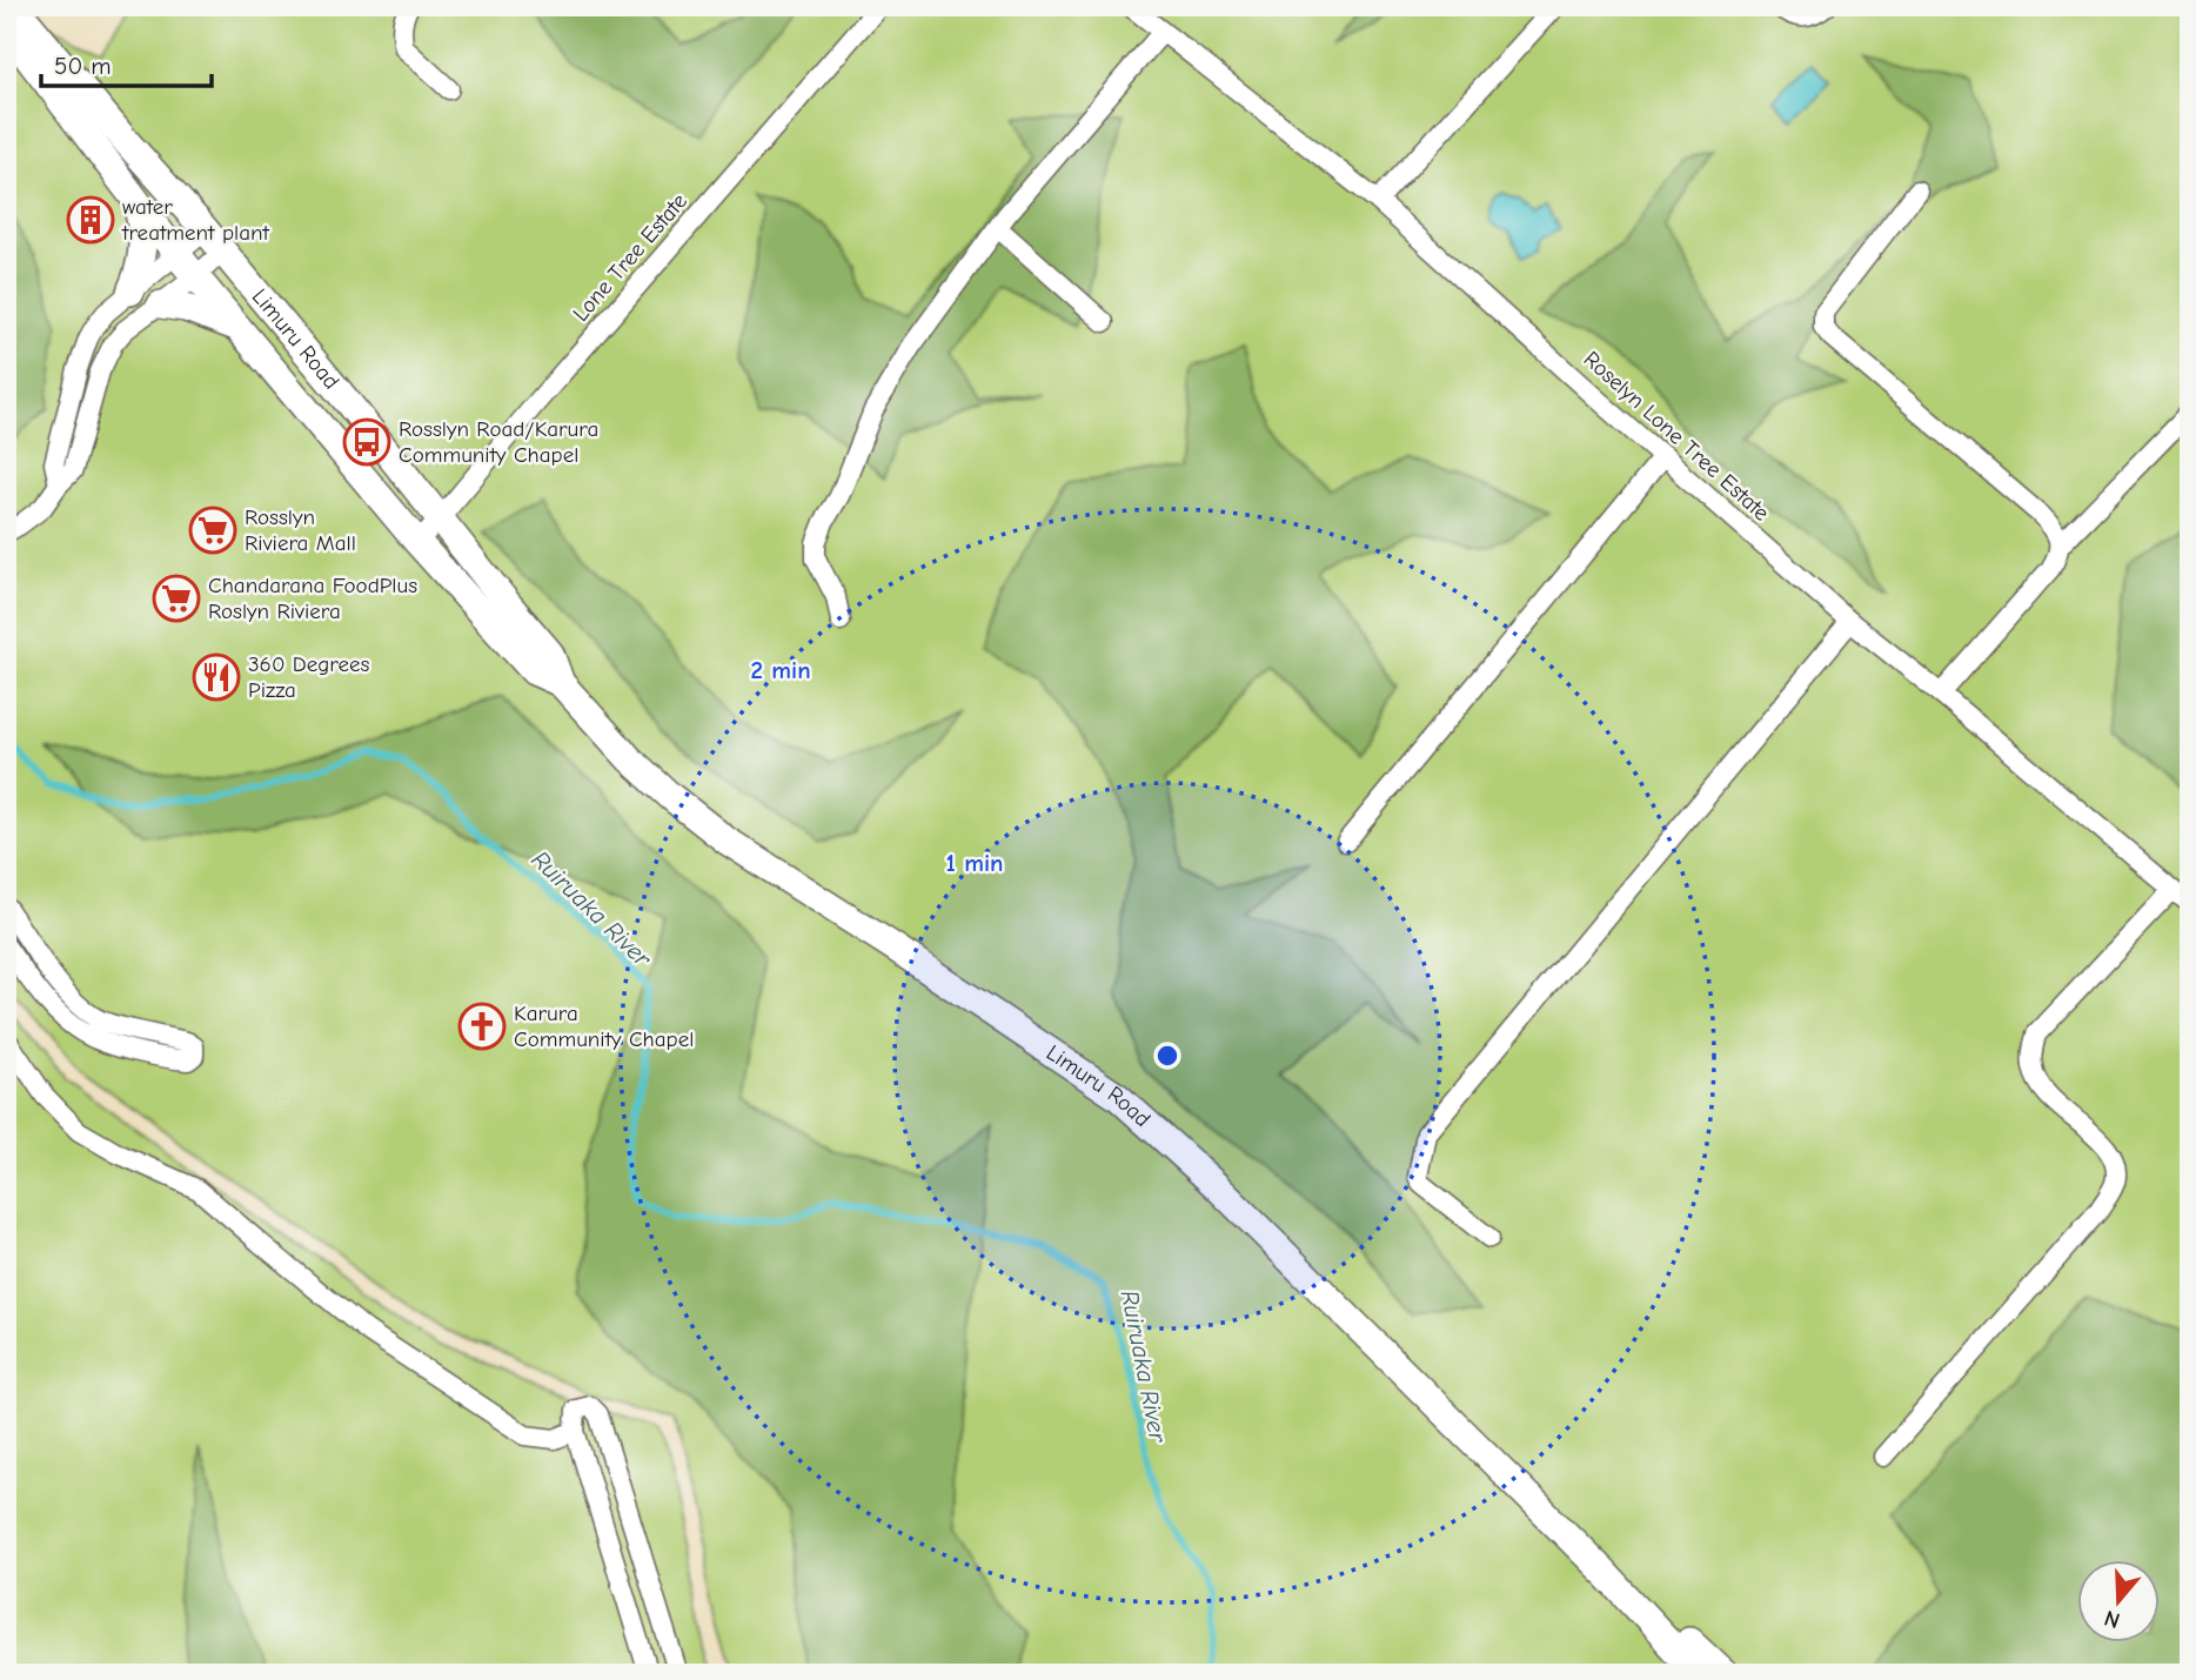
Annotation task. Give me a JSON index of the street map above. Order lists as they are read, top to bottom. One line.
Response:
{"streets":{"main road":["Limuru Road"],"street":["Lone Tree Estate","Roselyn Lone Tree Estate"]},"crossings":[["Lone Tree Estate","Limuru Road"]],"water":["Ruiruaka River"],"places":{"building":["water treatment plant"],"bus stop":["Rosslyn Road/Karura Community Chapel"],"supermarket":["Rosslyn Riviera Mall","Chandarana FoodPlus Roslyn Riviera"],"restaurant":["360 Degrees Pizza"],"church":["Karura Community Chapel"]},"scale_bar":"50 m","north":"bottom","rings":["2 min","1 min"]}
